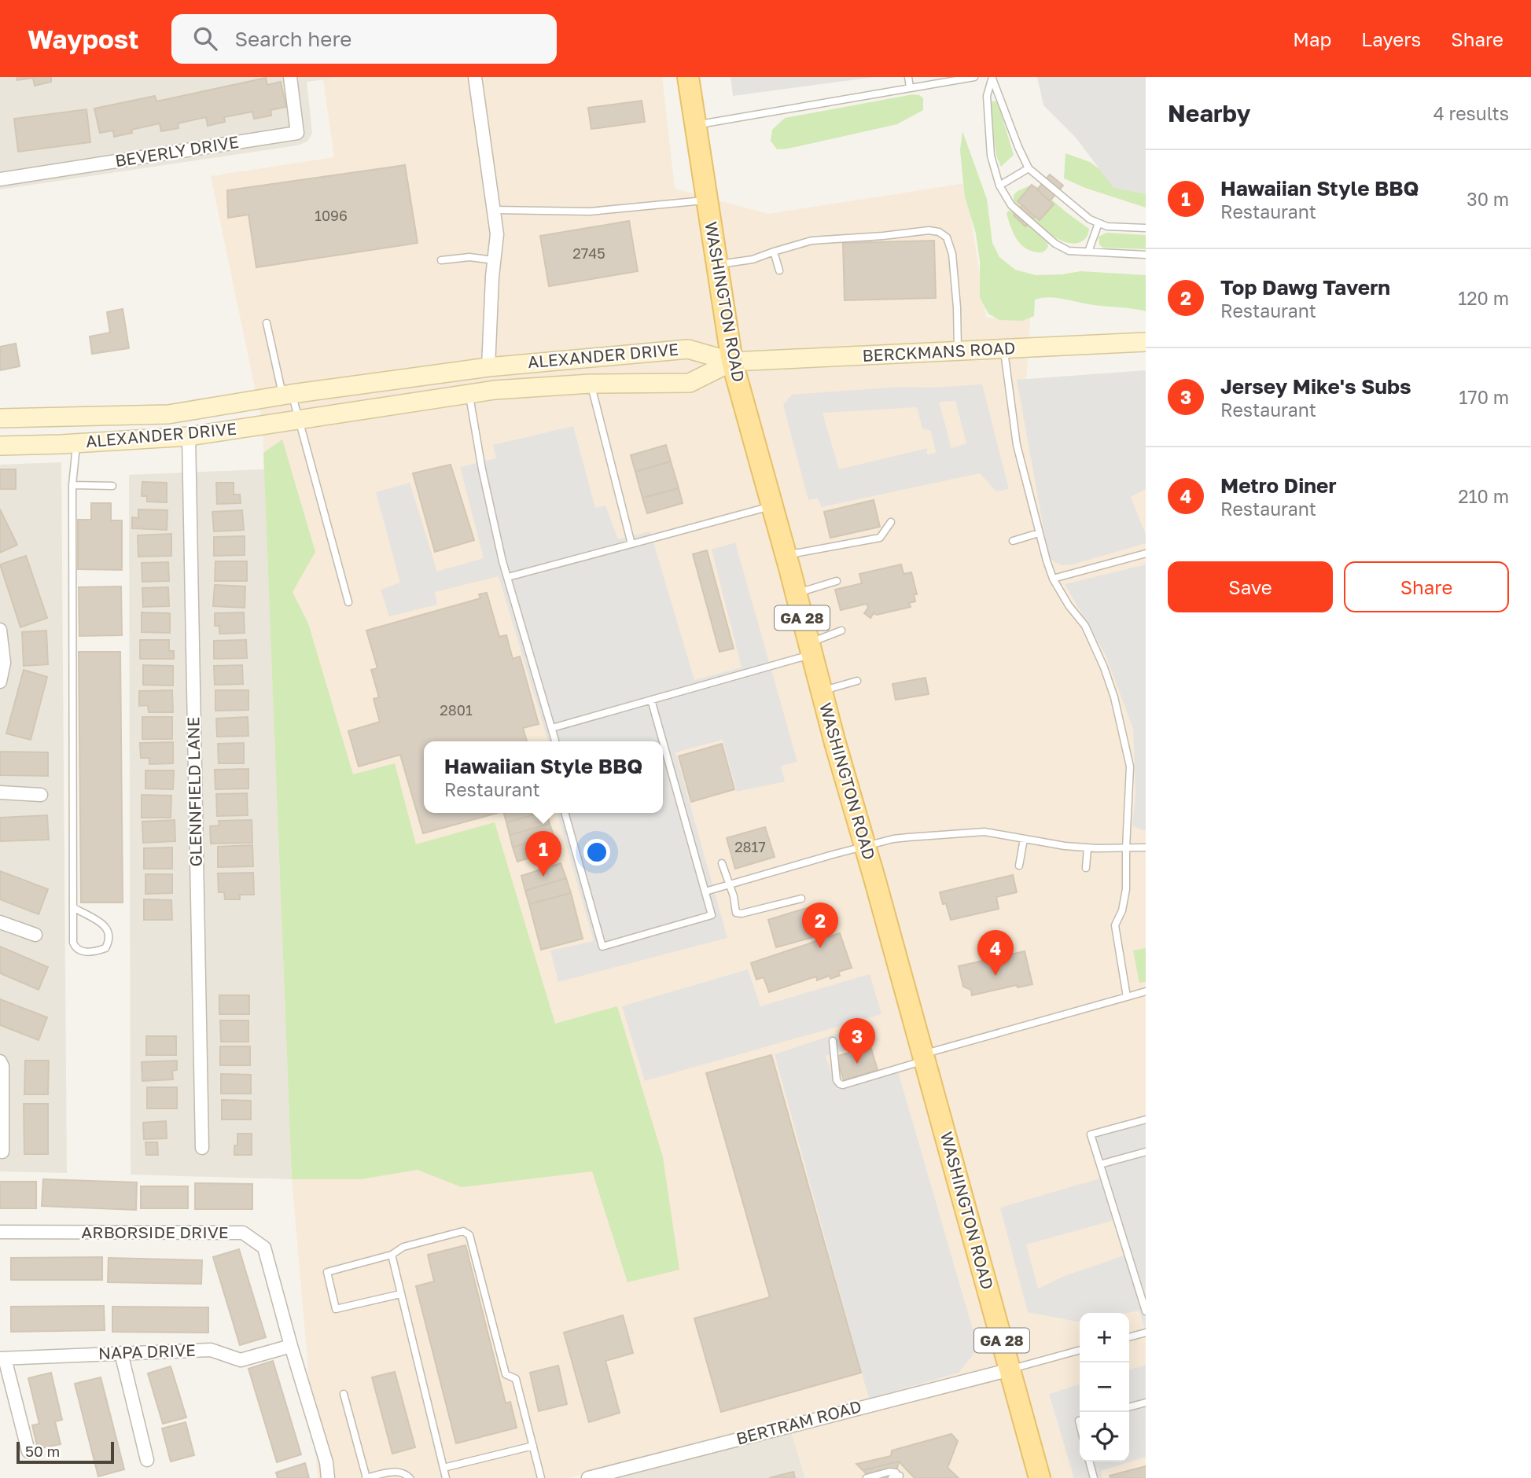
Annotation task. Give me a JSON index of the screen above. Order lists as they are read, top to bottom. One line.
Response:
{"streets":{"main road":["WASHINGTON ROAD","BERCKMANS ROAD","ALEXANDER DRIVE","GA 28"],"street":["BEVERLY DRIVE","GLENNFIELD LANE","ARBORSIDE DRIVE","NAPA DRIVE","BERTRAM ROAD"]},"crossings":[["WASHINGTON ROAD","BERCKMANS ROAD"],["WASHINGTON ROAD","ALEXANDER DRIVE"],["WASHINGTON ROAD","BERTRAM ROAD"],["BERCKMANS ROAD","ALEXANDER DRIVE"],["ALEXANDER DRIVE","GLENNFIELD LANE"],["ARBORSIDE DRIVE","NAPA DRIVE"]],"house_numbers":["1096","2745","2801","2817"],"scale_bar":"50 m","page":{"header":"Waypost","search":"Search here","nav":["Map","Layers","Share"],"heading":["Nearby","4 results"],"list":[{"mark":"1","name":"Hawaiian Style BBQ","note":"Restaurant","value":"30 m"},{"mark":"2","name":"Top Dawg Tavern","note":"Restaurant","value":"120 m"},{"mark":"3","name":"Jersey Mike's Subs","note":"Restaurant","value":"170 m"},{"mark":"4","name":"Metro Diner","note":"Restaurant","value":"210 m"}],"buttons":["Save","Share"],"popup":["Hawaiian Style BBQ","Restaurant"],"pins":["1","2","4","3"],"map_buttons":["+","−"],"scale":"50 m"}}
